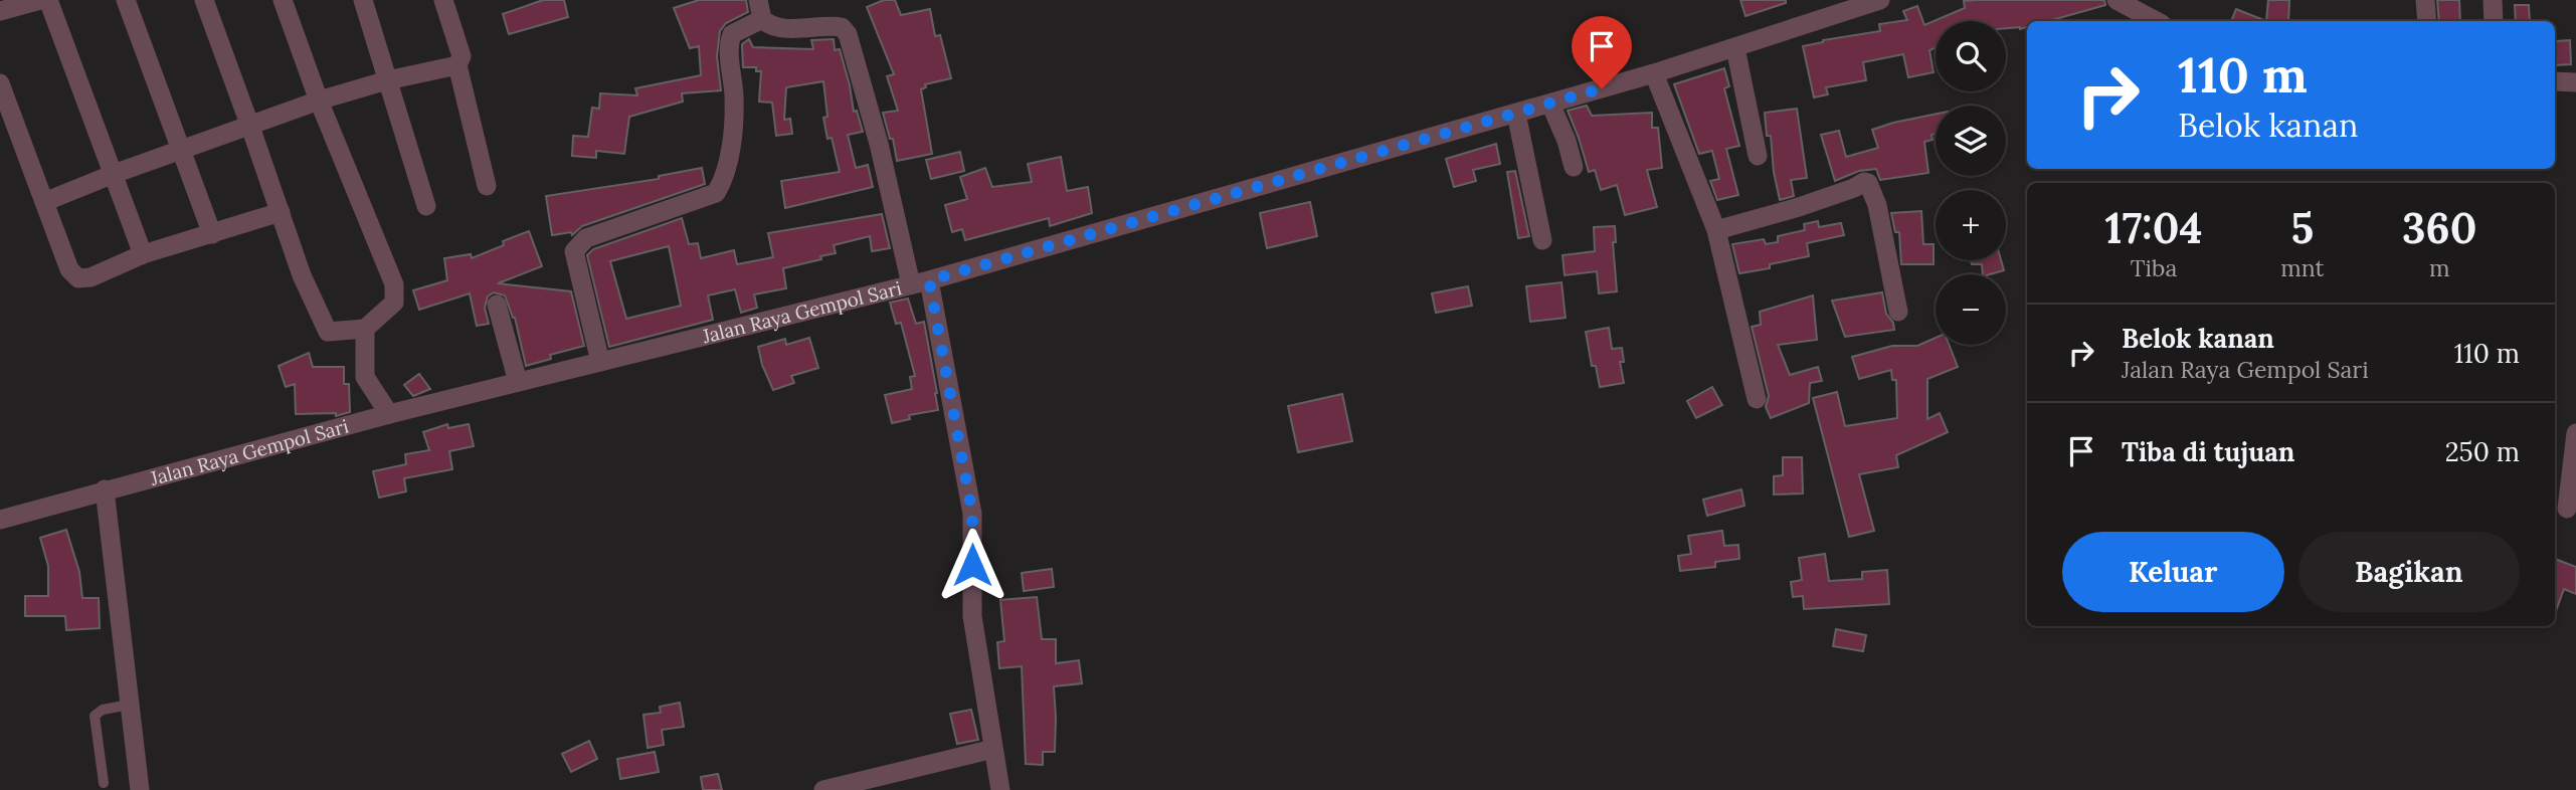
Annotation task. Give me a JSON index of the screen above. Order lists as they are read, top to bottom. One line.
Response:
{"streets":{"street":["Jalan Raya Gempol Sari"]},"page":{"map_buttons":["+","−"],"turn":["110 m","Belok kanan"],"eta":["17:04","Tiba","5","mnt","360","m"],"list":[{"name":"Belok kanan","note":"Jalan Raya Gempol Sari","value":"110 m"},{"name":"Tiba di tujuan","value":"250 m"}],"buttons":["Keluar","Bagikan"]}}
